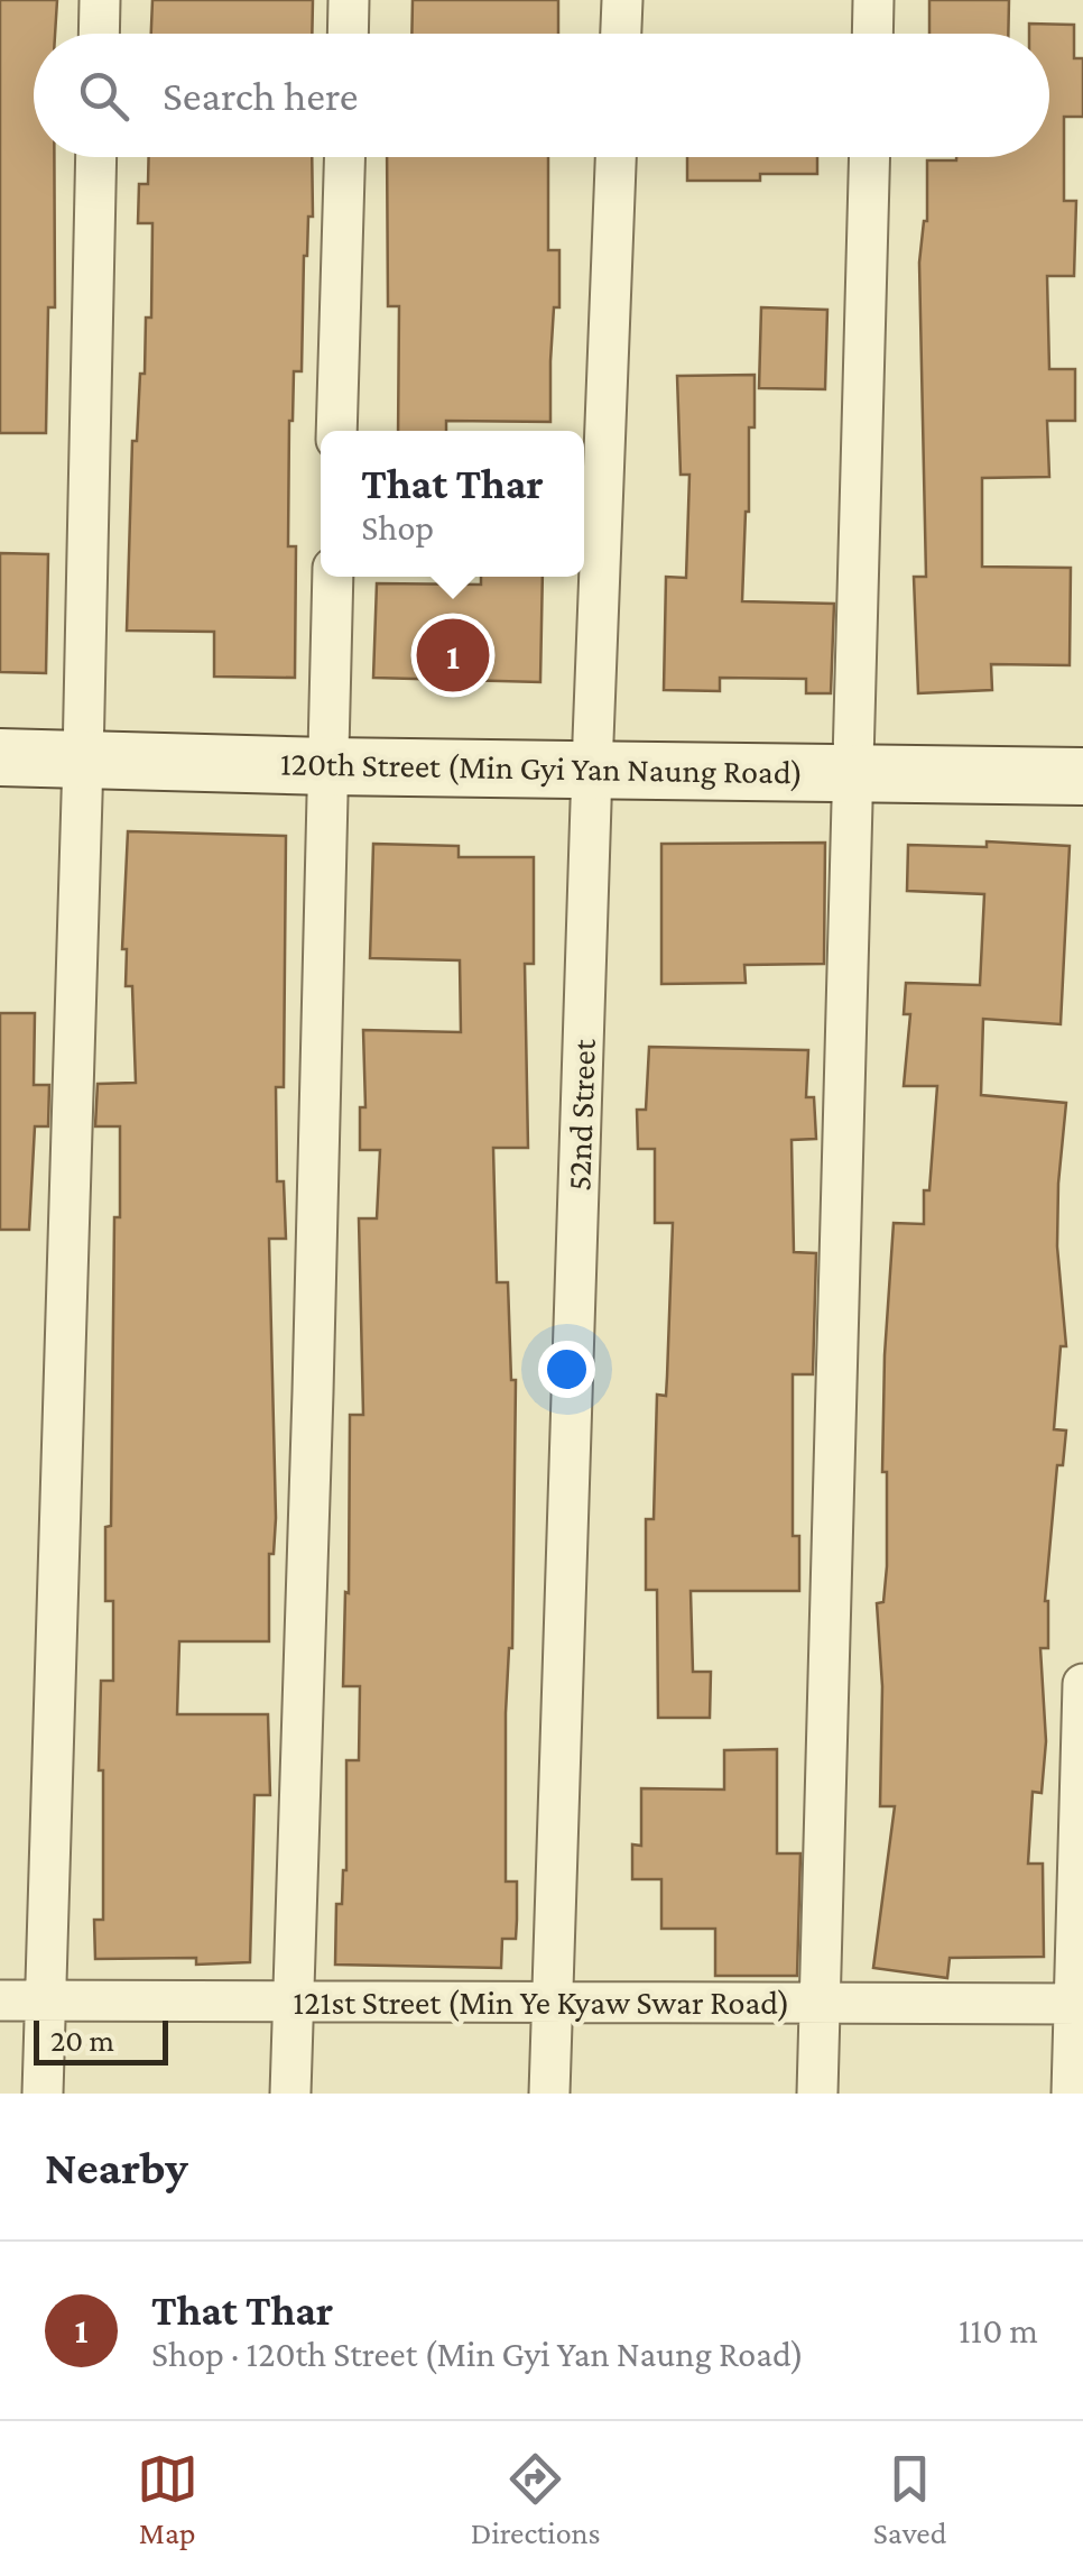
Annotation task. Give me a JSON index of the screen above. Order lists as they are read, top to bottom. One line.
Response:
{"streets":{"main road":["120th Street (Min Gyi Yan Naung Road)"],"street":["52nd Street","121st Street (Min Ye Kyaw Swar Road)"]},"crossings":[["120th Street (Min Gyi Yan Naung Road)","52nd Street"],["52nd Street","121st Street (Min Ye Kyaw Swar Road)"]],"scale_bar":"20 m","page":{"search":"Search here","popup":["That Thar","Shop"],"pins":"1","scale":"20 m","heading":"Nearby","list":[{"mark":"1","name":"That Thar","note":"Shop · 120th Street (Min Gyi Yan Naung Road)","value":"110 m"}],"nav":["Map","Directions","Saved"]}}
